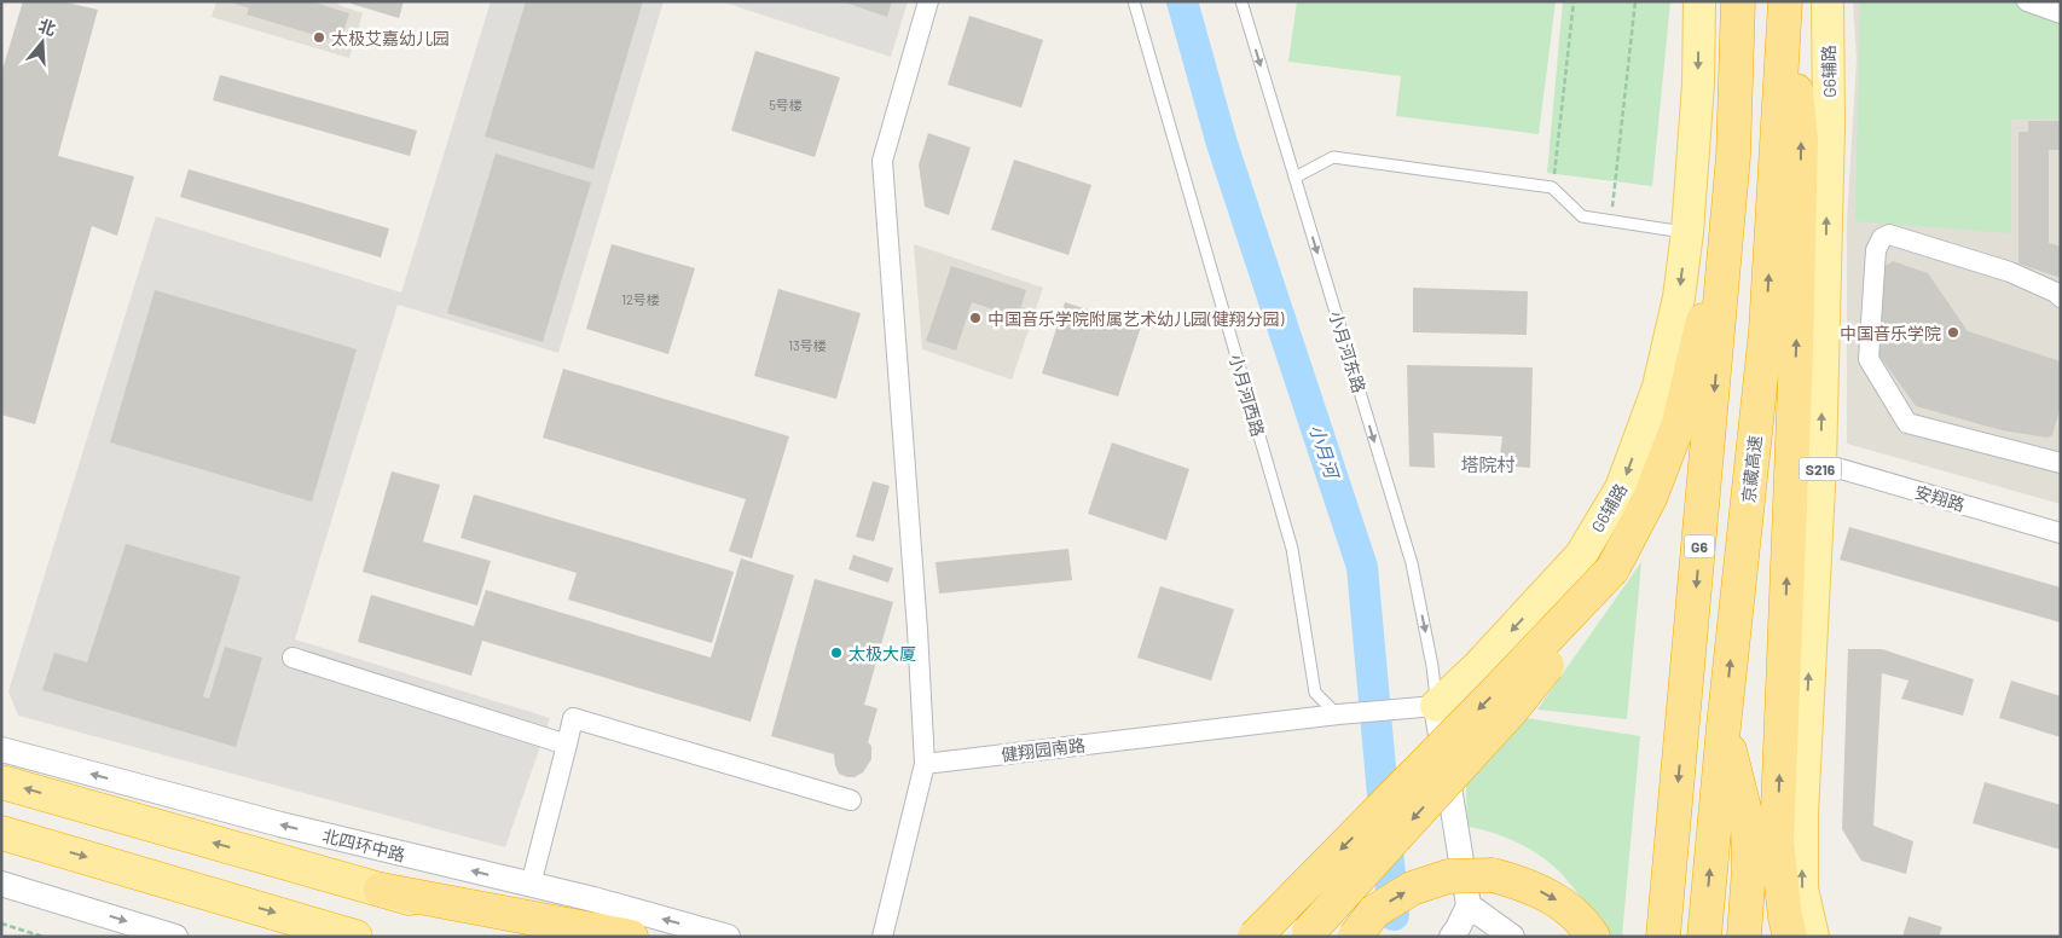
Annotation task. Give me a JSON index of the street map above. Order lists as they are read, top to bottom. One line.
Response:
{"streets":{"highway":["京藏高速","G6"],"main road":["G6辅路","S216"],"street":["安翔路","健翔园南路","北四环中路"],"lane":["小月河东路","小月河西路"]},"crossings":[["G6辅路","小月河东路"],["G6辅路","安翔路"],["G6辅路","健翔园南路"],["小月河东路","健翔园南路"],["小月河西路","健翔园南路"]],"one_way":["小月河东路"],"districts":["塔院村"],"water":["小月河"],"places":["太极艾嘉幼儿园","中国音乐学院附属艺术幼儿园(健翔分园)","中国音乐学院","太极大厦"],"house_numbers":["5号楼","12号楼","13号楼"],"north":"top"}
